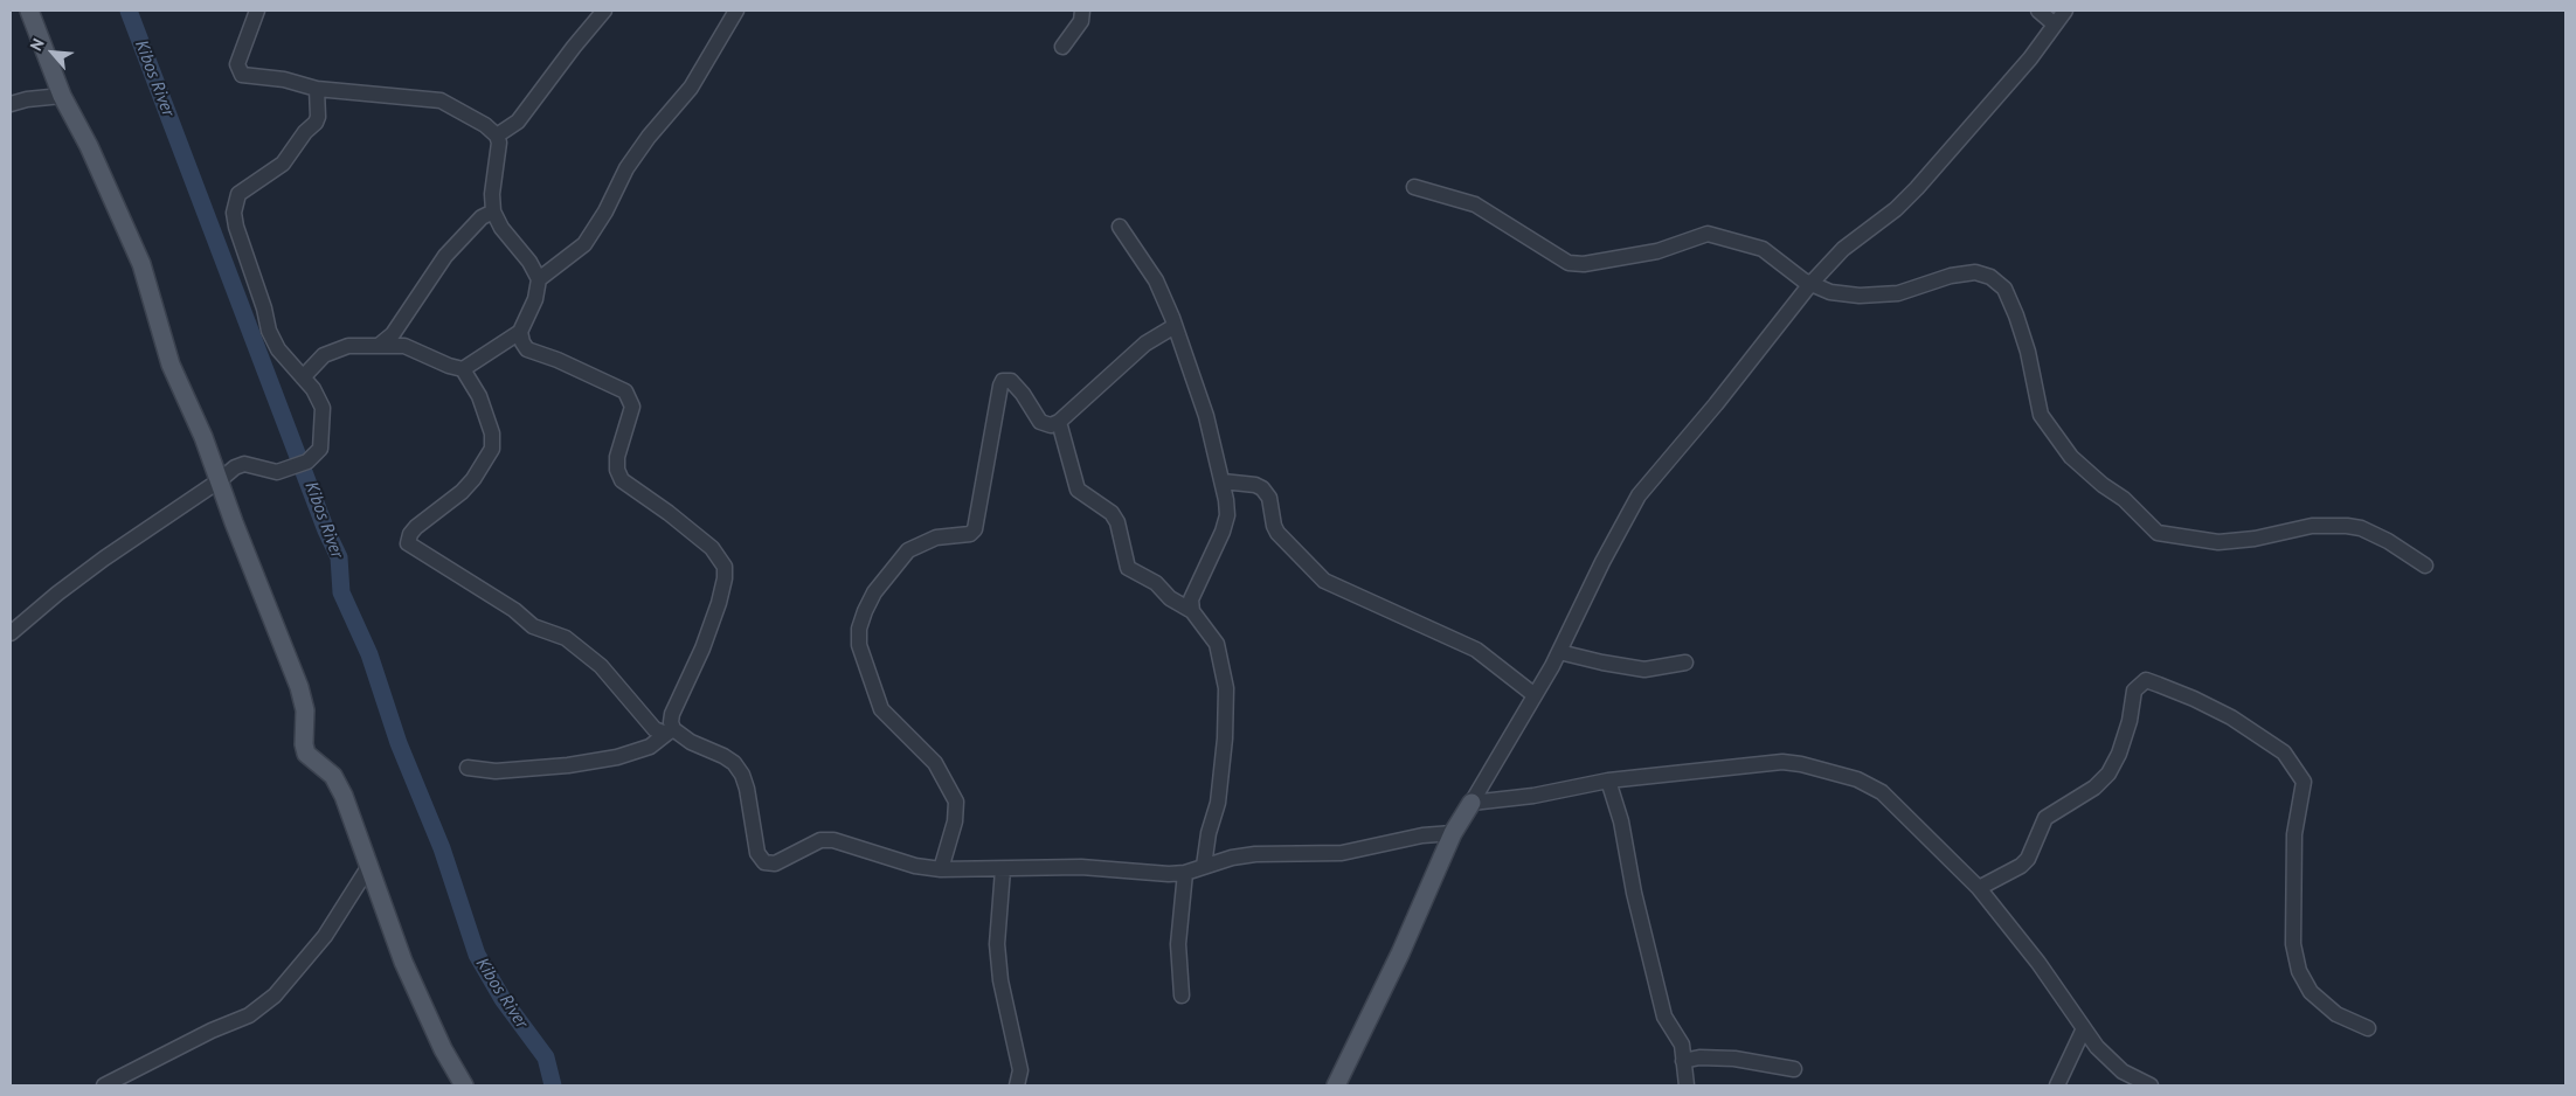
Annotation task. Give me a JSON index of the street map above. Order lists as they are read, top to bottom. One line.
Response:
{"water":["Kibos River"],"north":"top left"}
